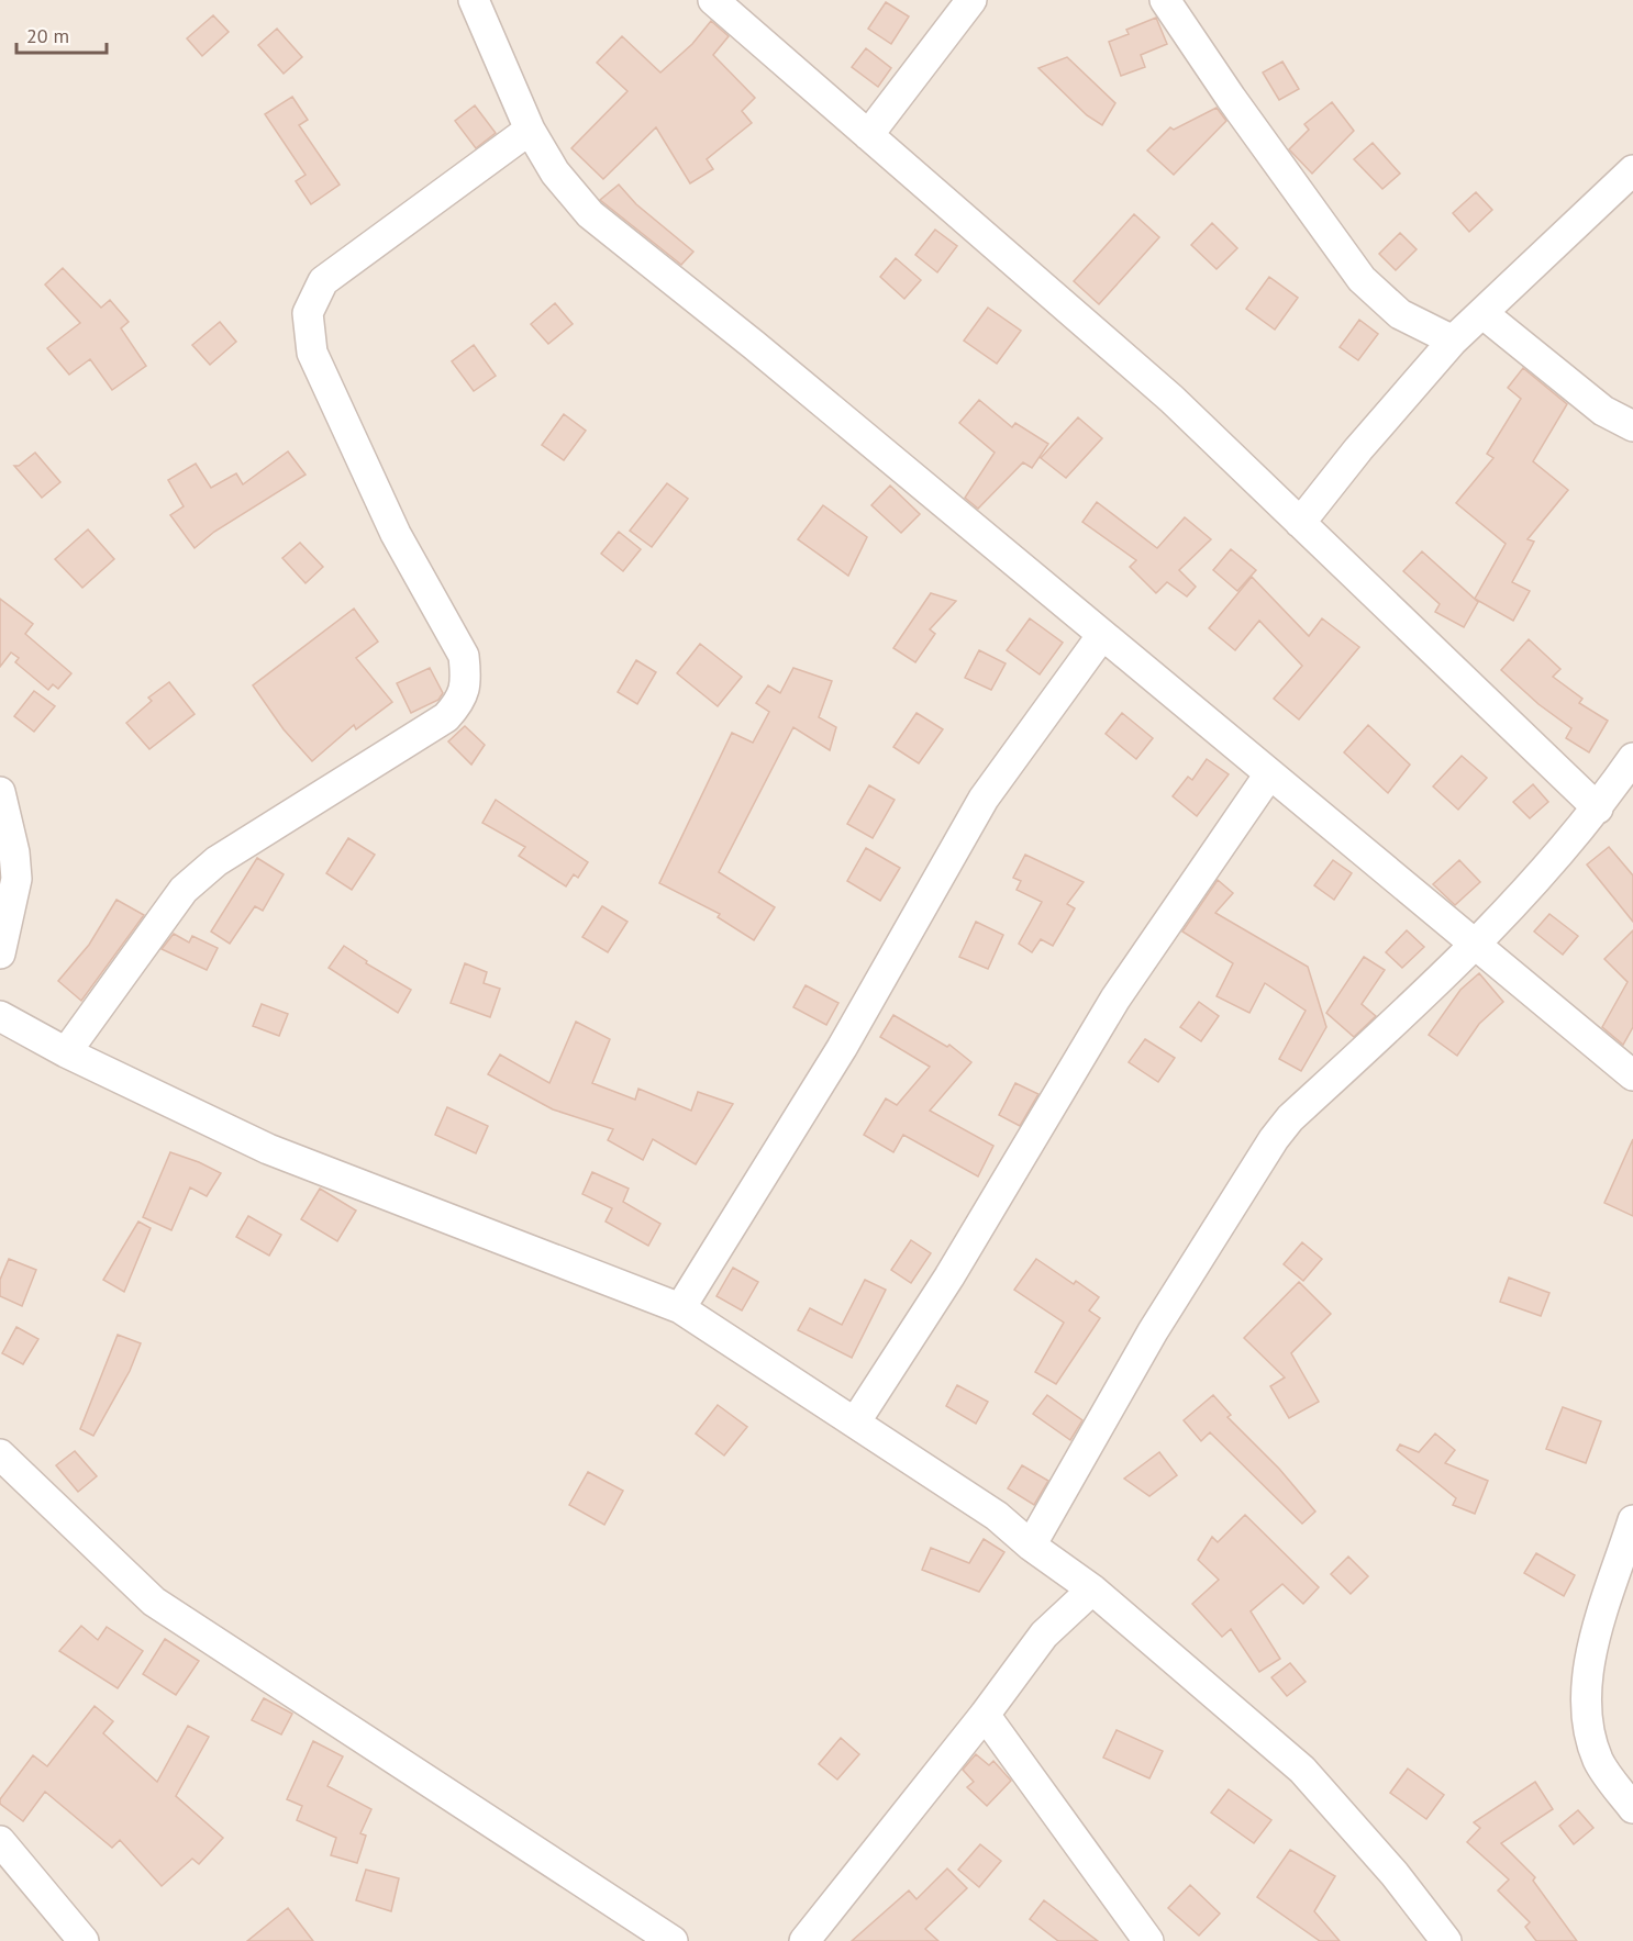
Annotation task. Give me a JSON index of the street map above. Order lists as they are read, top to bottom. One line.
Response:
{"scale_bar":"20 m"}
